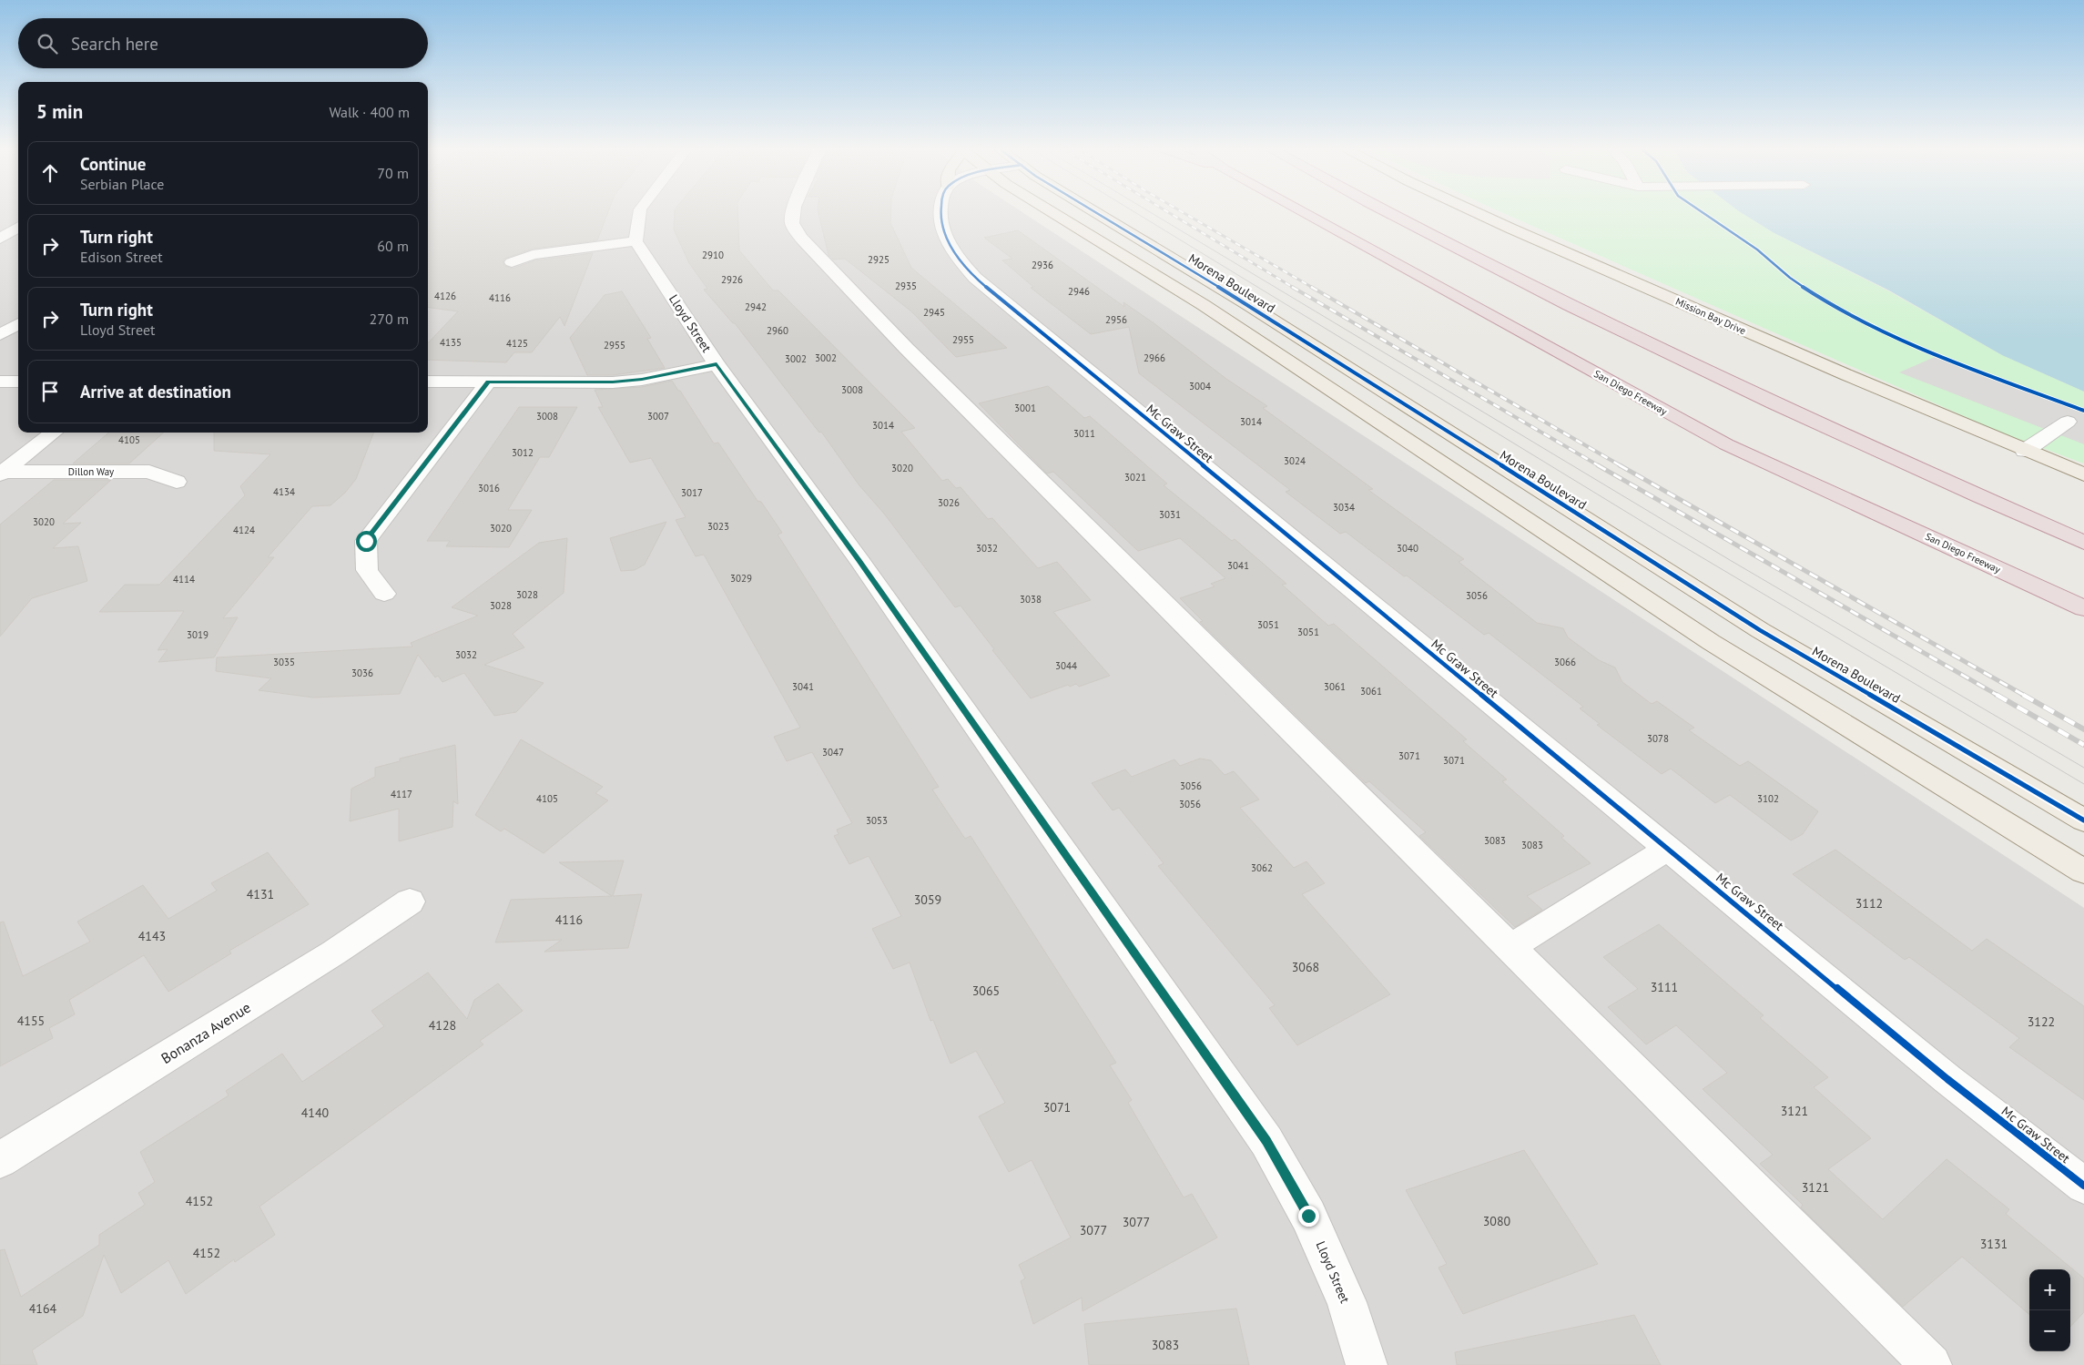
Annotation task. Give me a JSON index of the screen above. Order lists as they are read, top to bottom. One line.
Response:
{"streets":{"highway":["San Diego Freeway"],"main road":["Morena Boulevard","Mission Bay Drive"],"street":["Lloyd Street","Mc Graw Street","Dillon Way","Bonanza Avenue"]},"house_numbers":["2910","2925","2936","2926","2935","2946","4126","4116","2942","2945","2956","2960","2955","4135","4125","2955","3002","2966","3002","3004","3008","3001","3008","3007","3014","3014","3011","4105","3012","3024","3020","3021","3016","4134","3017","3026","3034","3031","3020","3023","3020","4124","3032","3040","3041","3029","4114","3028","3056","3038","3028","3051","3051","3019","3032","3035","3066","3044","3036","3041","3061","3061","3078","3047","3071","3071","3056","4117","4105","3102","3056","3053","3083","3083","3062","4131","3059","3112","4116","4143","3068","3111","3065","4155","3122","4128","3071","3121","4140","3121","4152","3080","3077","3077","3131","4152","4164","3083"],"page":{"search":"Search here","heading":["5 min","Walk · 400 m"],"list":[["Continue","Serbian Place","70 m"],["Turn right","Edison Street","60 m"],["Turn right","Lloyd Street","270 m"],"Arrive at destination"],"map_buttons":["+","−"]}}
